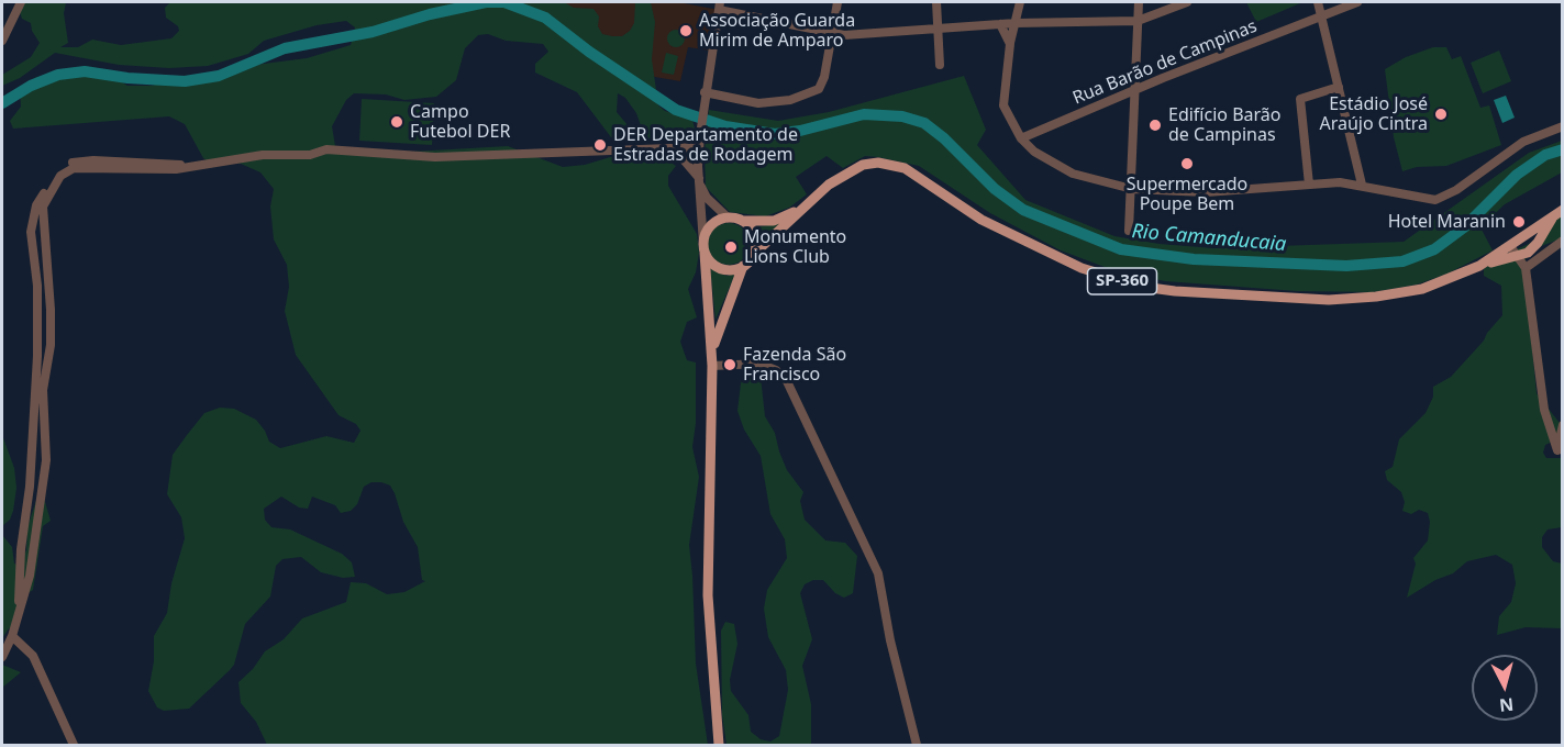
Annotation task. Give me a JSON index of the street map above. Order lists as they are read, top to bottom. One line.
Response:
{"streets":{"main road":["SP-360"],"street":["Rua Barão de Campinas"]},"water":["Rio Camanducaia"],"places":["Associação Guarda Mirim de Amparo","Estádio José Araújo Cintra","Campo Futebol DER","Edifício Barão de Campinas","DER Departamento de Estradas de Rodagem","Supermercado Poupe Bem","Hotel Maranin","Monumento Lions Club","Fazenda São Francisco"],"north":"bottom"}
